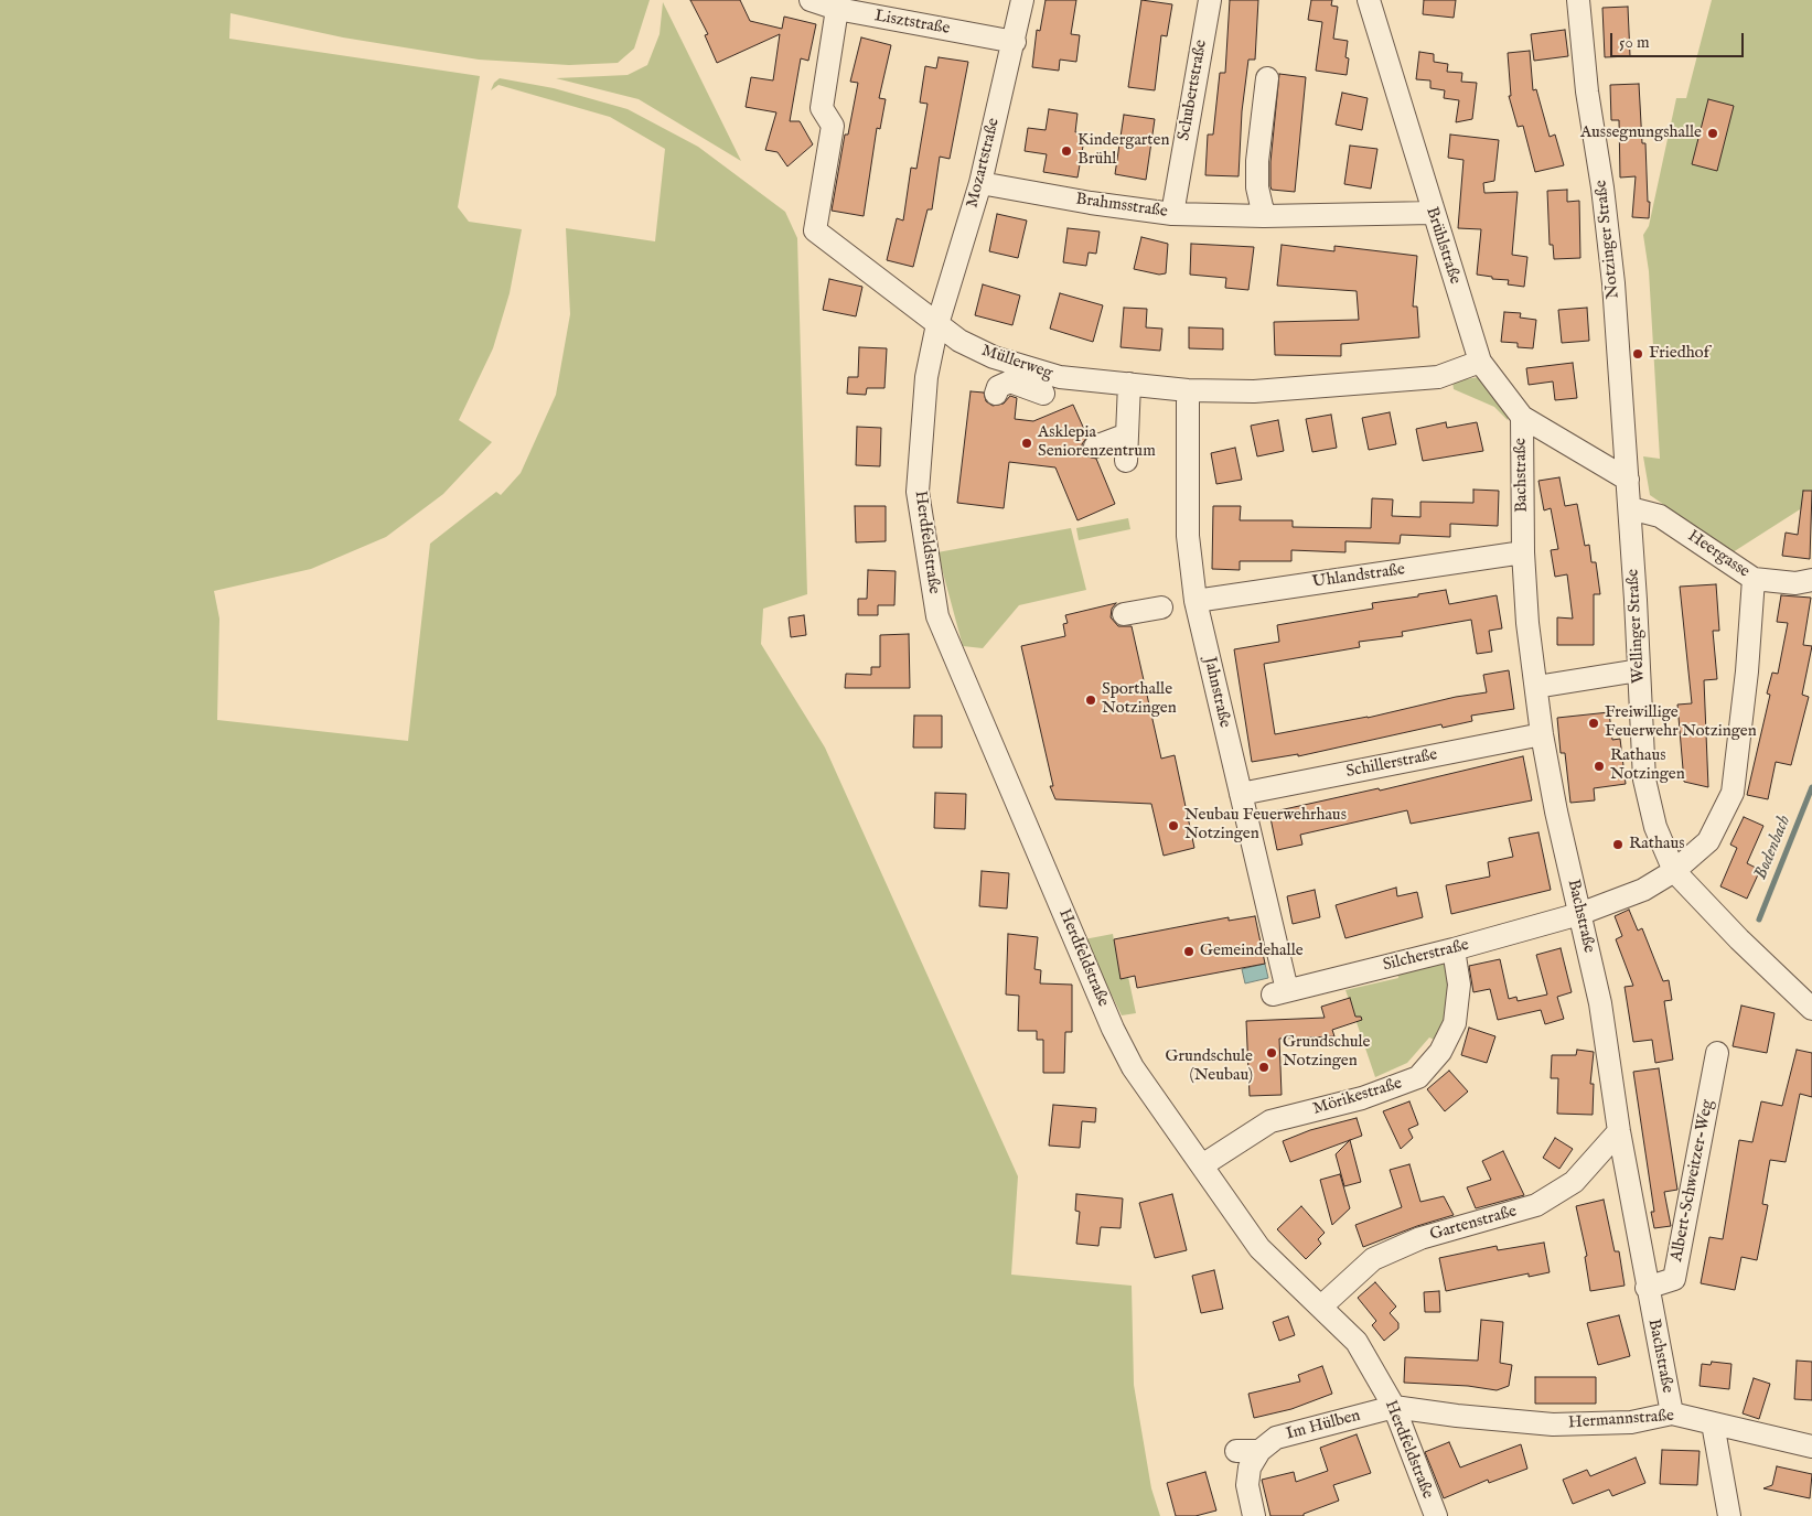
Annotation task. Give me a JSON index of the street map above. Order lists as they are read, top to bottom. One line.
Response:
{"streets":{"street":["Lisztstraße","Schubertstraße","Mozartstraße","Brahmsstraße","Notzinger Straße","Brühlstraße","Müllerweg","Bachstraße","Herdfeldstraße","Heergasse","Uhlandstraße","Wellinger Straße","Jahnstraße","Schillerstraße","Silcherstraße","Mörikestraße","Albert-Schweitzer-Weg","Gartenstraße","Hermannstraße","Im Hülben"]},"crossings":[["Lisztstraße","Mozartstraße"],["Lisztstraße","Müllerweg"],["Schubertstraße","Brahmsstraße"],["Mozartstraße","Brahmsstraße"],["Mozartstraße","Müllerweg"],["Mozartstraße","Herdfeldstraße"],["Brahmsstraße","Brühlstraße"],["Notzinger Straße","Brühlstraße"],["Notzinger Straße","Wellinger Straße"],["Brühlstraße","Müllerweg"],["Brühlstraße","Bachstraße"],["Brühlstraße","Wellinger Straße"],["Müllerweg","Herdfeldstraße"],["Müllerweg","Jahnstraße"],["Bachstraße","Uhlandstraße"],["Bachstraße","Schillerstraße"],["Bachstraße","Silcherstraße"],["Bachstraße","Albert-Schweitzer-Weg"],["Bachstraße","Gartenstraße"],["Bachstraße","Hermannstraße"],["Herdfeldstraße","Mörikestraße"],["Herdfeldstraße","Gartenstraße"],["Herdfeldstraße","Hermannstraße"],["Herdfeldstraße","Im Hülben"],["Heergasse","Wellinger Straße"],["Heergasse","Silcherstraße"],["Uhlandstraße","Jahnstraße"],["Wellinger Straße","Silcherstraße"],["Jahnstraße","Schillerstraße"],["Jahnstraße","Silcherstraße"],["Silcherstraße","Mörikestraße"],["Hermannstraße","Im Hülben"]],"water":["Bodenbach"],"places":["Aussegnungshalle","Kindergarten Brühl","Friedhof","Asklepia Seniorenzentrum","Sporthalle Notzingen","Freiwillige Feuerwehr Notzingen","Rathaus Notzingen","Neubau Feuerwehrhaus Notzingen","Rathaus","Gemeindehalle","Grundschule Notzingen","Grundschule (Neubau)"],"scale_bar":"50 m"}
